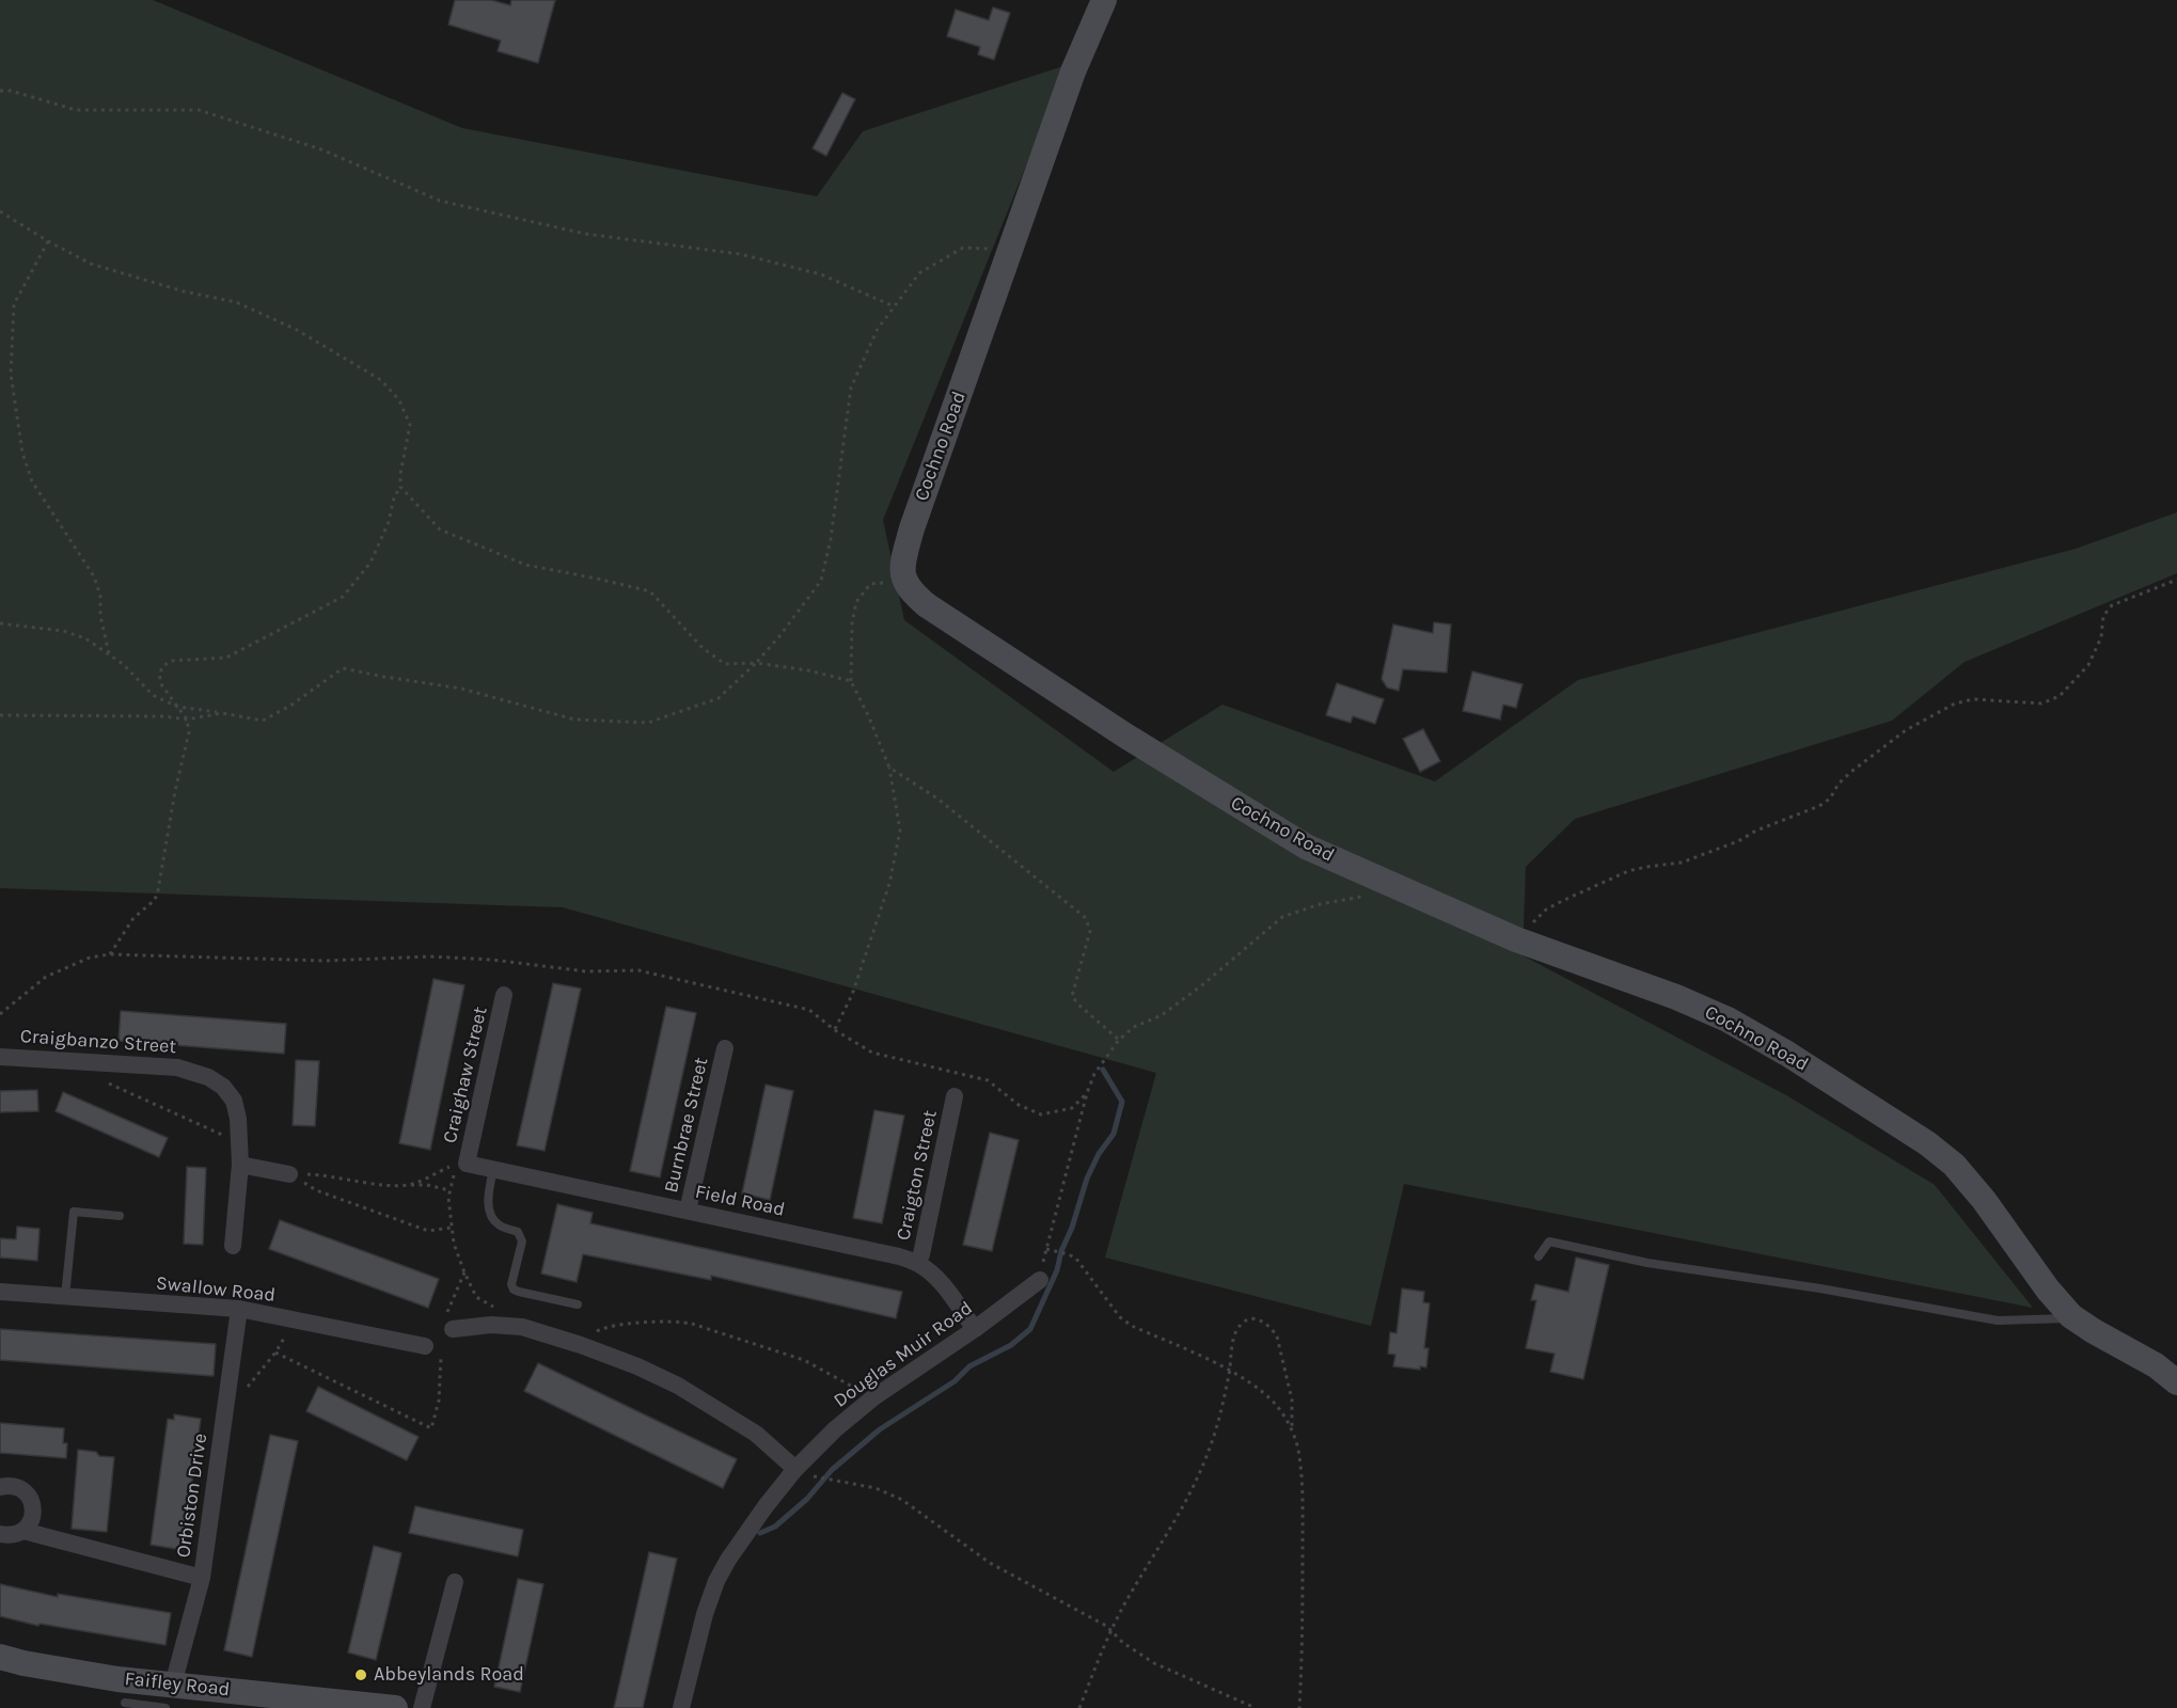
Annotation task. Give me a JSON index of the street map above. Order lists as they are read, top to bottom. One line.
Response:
{"streets":{"street":["Cochno Road","Craigbanzo Street","Craighaw Street","Burnbrae Street","Craigton Street","Field Road","Swallow Road","Douglas Muir Road","Orbiston Drive","Faifley Road"]},"crossings":[["Craighaw Street","Field Road"],["Burnbrae Street","Field Road"],["Craigton Street","Field Road"],["Field Road","Douglas Muir Road"],["Swallow Road","Orbiston Drive"],["Orbiston Drive","Faifley Road"]],"places":["Abbeylands Road"]}
